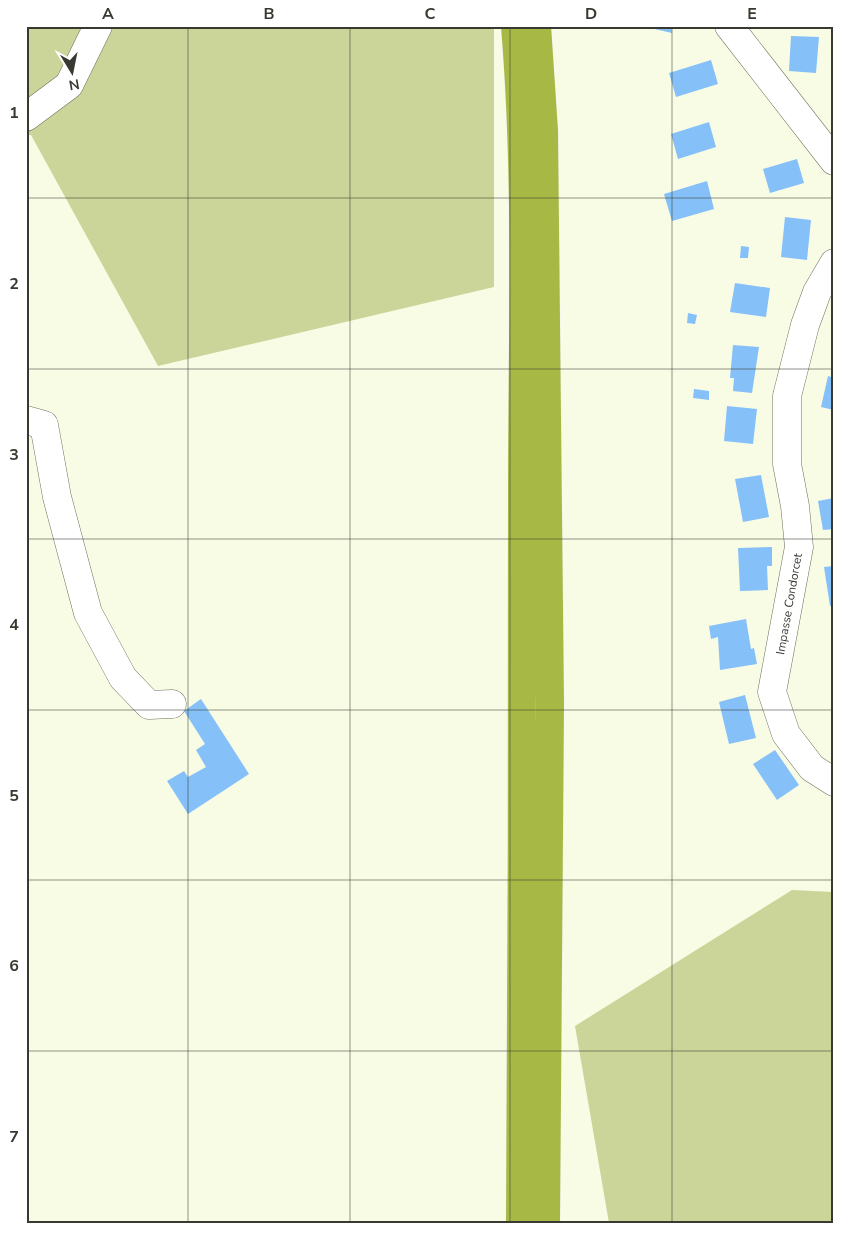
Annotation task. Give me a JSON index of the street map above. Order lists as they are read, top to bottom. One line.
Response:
{"streets":{"street":["Impasse Condorcet"]},"north":"bottom","grid":{"columns":["A","B","C","D","E"],"rows":["1","2","3","4","5","6","7"]}}
